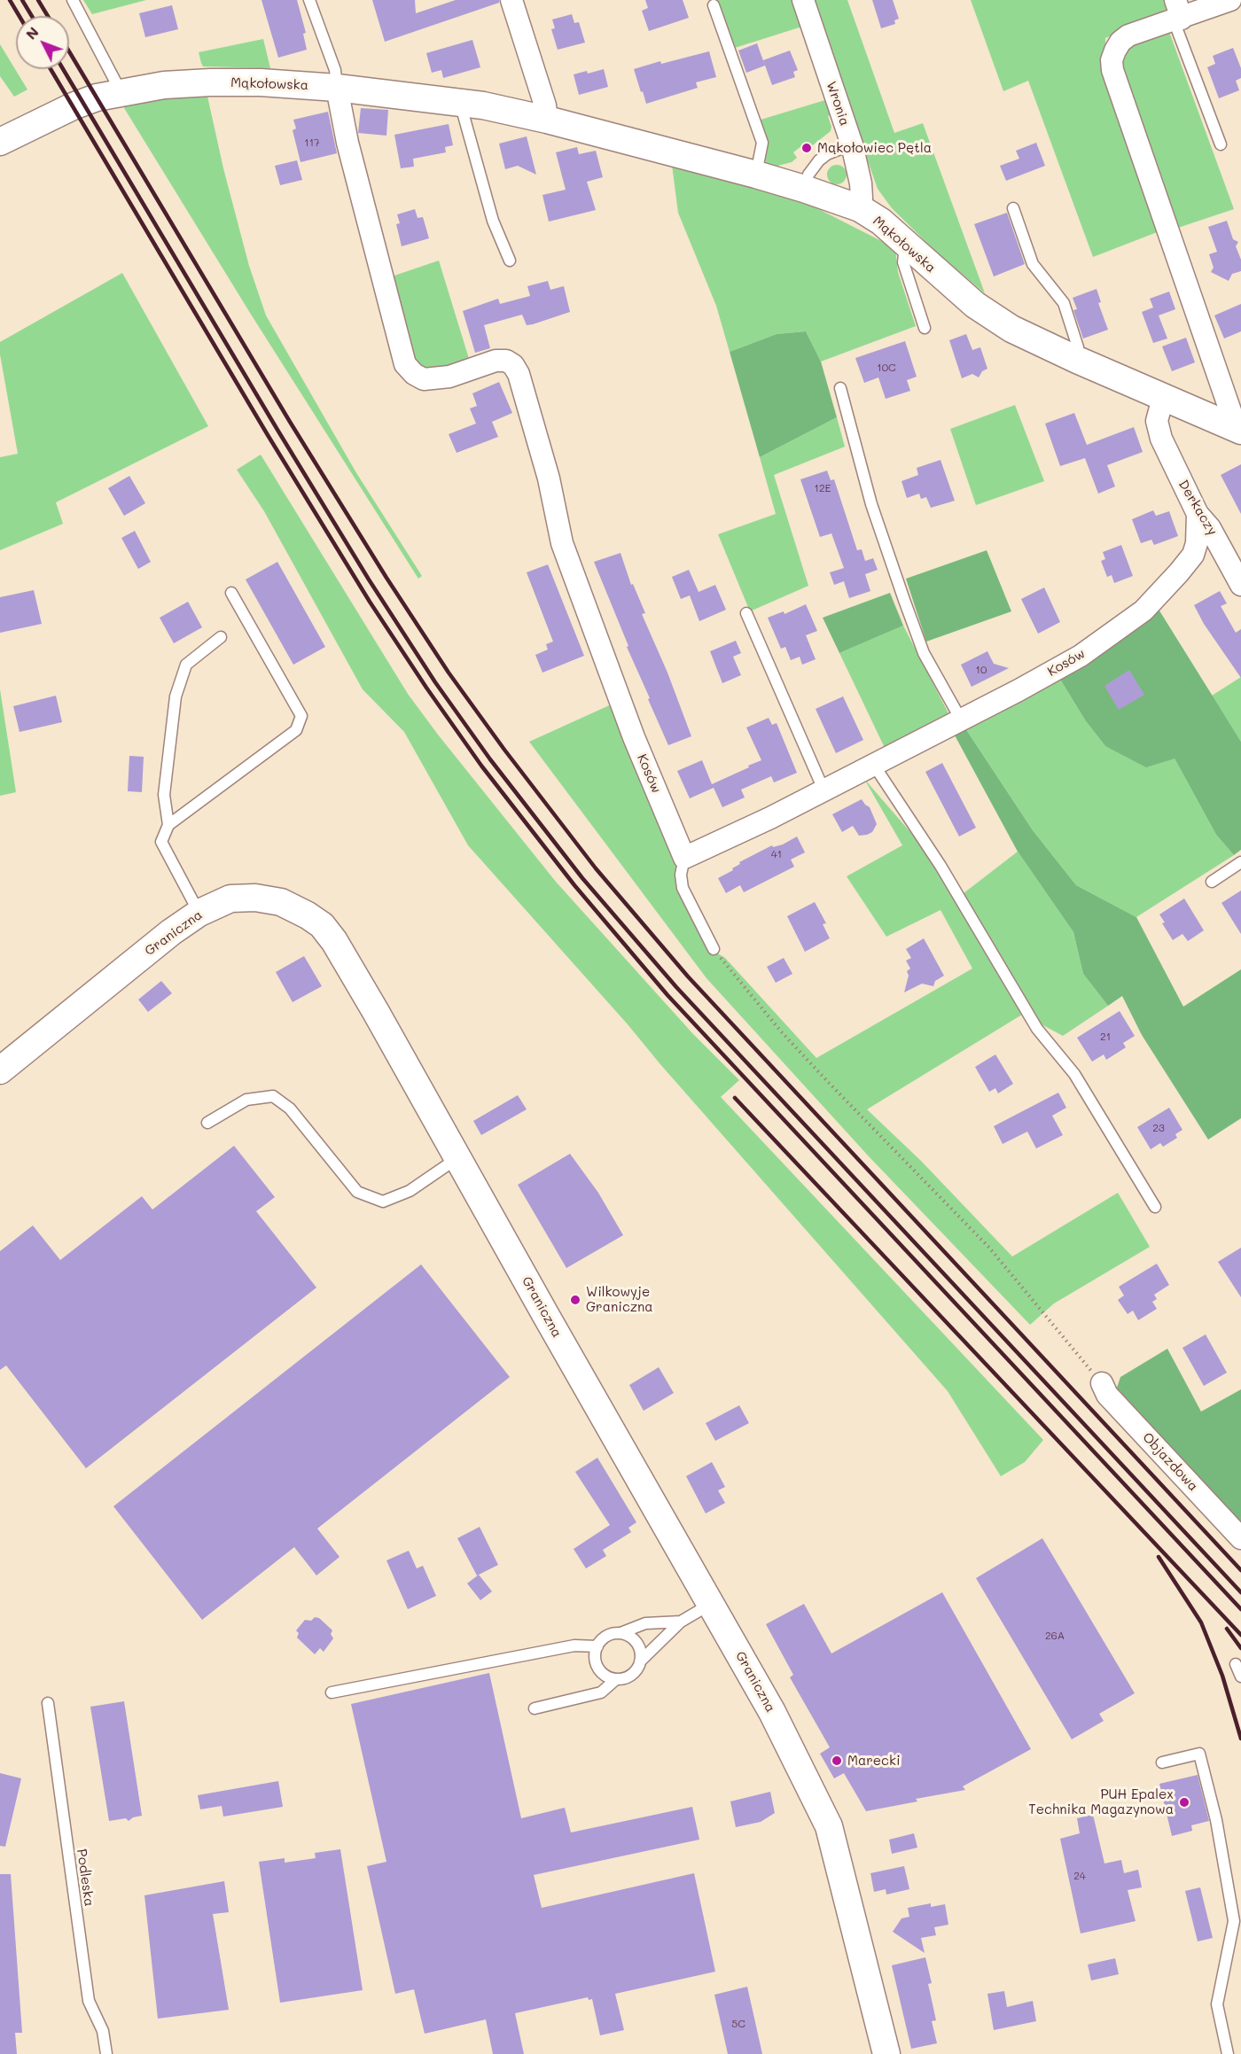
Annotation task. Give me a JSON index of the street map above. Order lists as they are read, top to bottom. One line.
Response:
{"streets":{"street":["Mąkołowska","Wronia","Derkaczy","Kosów","Graniczna","Objazdowa"],"lane":["Podleska"]},"crossings":[["Mąkołowska","Wronia"],["Mąkołowska","Derkaczy"],["Mąkołowska","Kosów"],["Derkaczy","Kosów"]],"places":["Mąkołowiec Pętla","Wilkowyje Graniczna","Marecki","PUH Epalex Technika Magazynowa"],"house_numbers":["117","10C","12E","10","41","21","23","26A","24","5C"],"north":"top left"}
